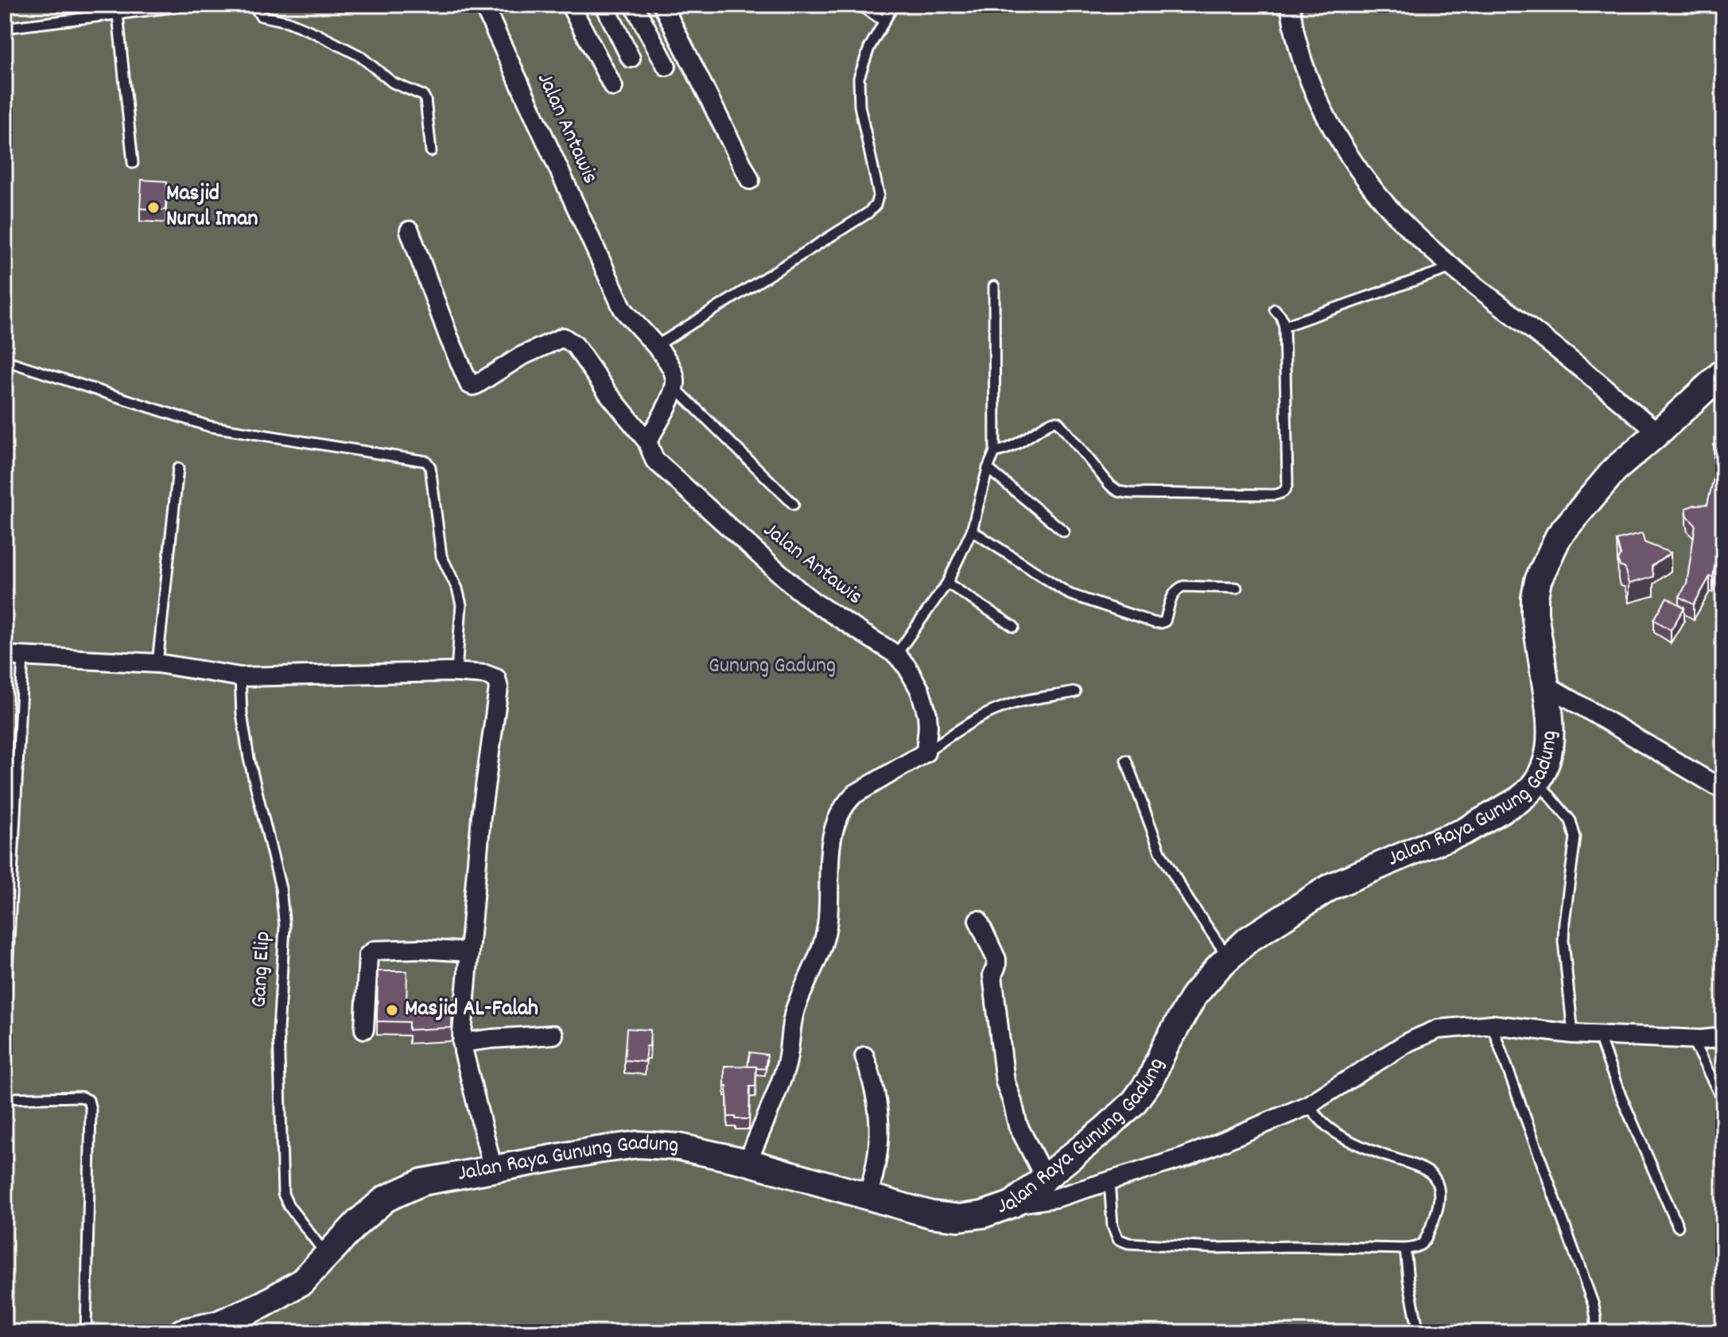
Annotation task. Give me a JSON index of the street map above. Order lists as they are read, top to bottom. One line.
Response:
{"streets":{"street":["Jalan Antawis","Jalan Raya Gunung Gadung"],"lane":["Gang Elip"]},"crossings":[["Jalan Raya Gunung Gadung","Gang Elip"]],"parks":["Gunung Gadung"],"places":["Masjid Nurul Iman","Masjid AL-Falah"]}
